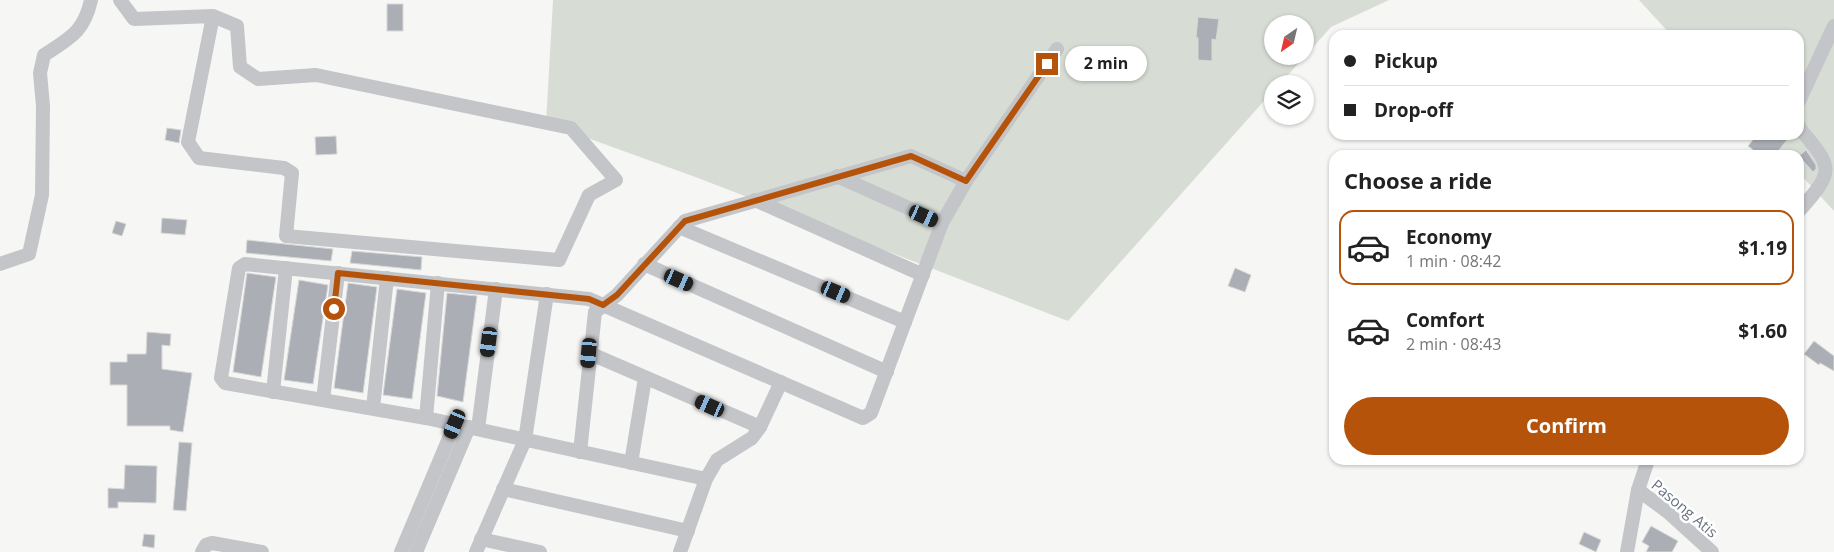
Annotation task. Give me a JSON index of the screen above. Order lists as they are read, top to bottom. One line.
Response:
{"streets":{"street":["Pasong Atis"]},"north":"bottom left","page":{"banner":["Pickup","Drop-off"],"bubble":"2 min","heading":"Choose a ride","list":[{"name":"Economy","note":"1 min · 08:42","value":"$1.19"},{"name":"Comfort","note":"2 min · 08:43","value":"$1.60"}],"buttons":"Confirm"}}
